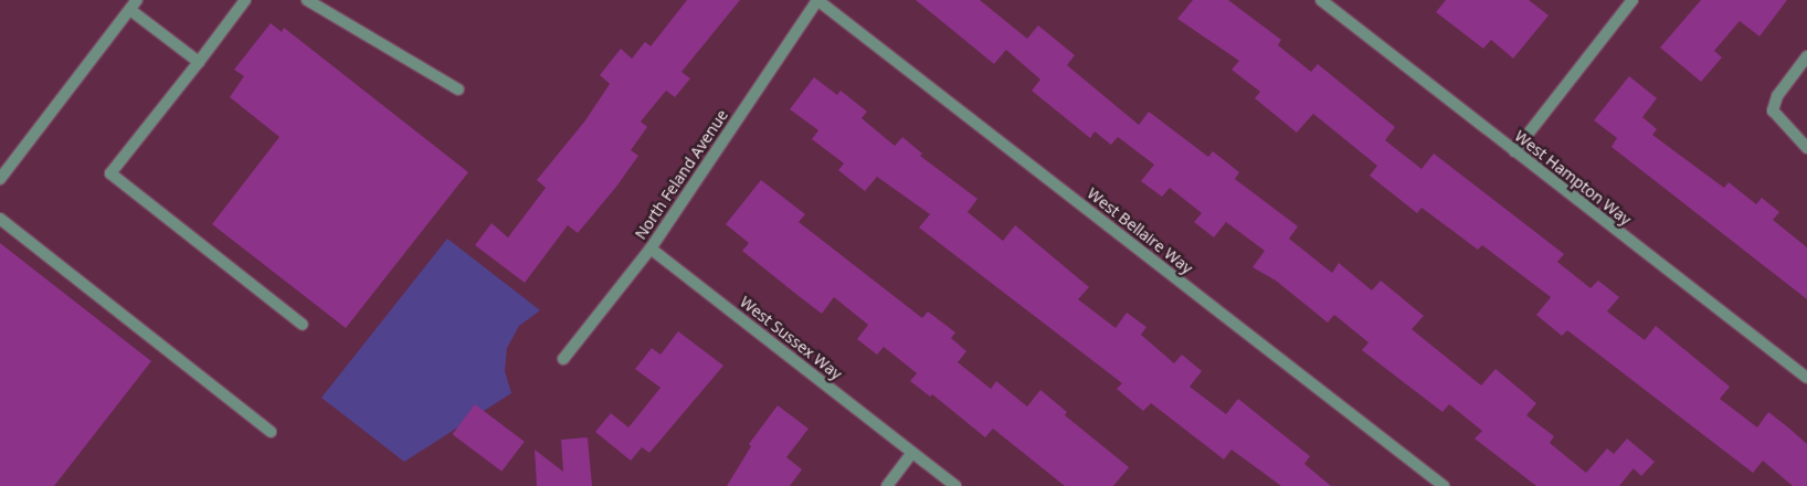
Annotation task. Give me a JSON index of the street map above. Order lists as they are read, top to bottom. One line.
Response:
{"streets":{"street":["North Feland Avenue","West Hampton Way","West Bellaire Way","West Sussex Way"]},"crossings":[["North Feland Avenue","West Bellaire Way"],["North Feland Avenue","West Sussex Way"]]}
